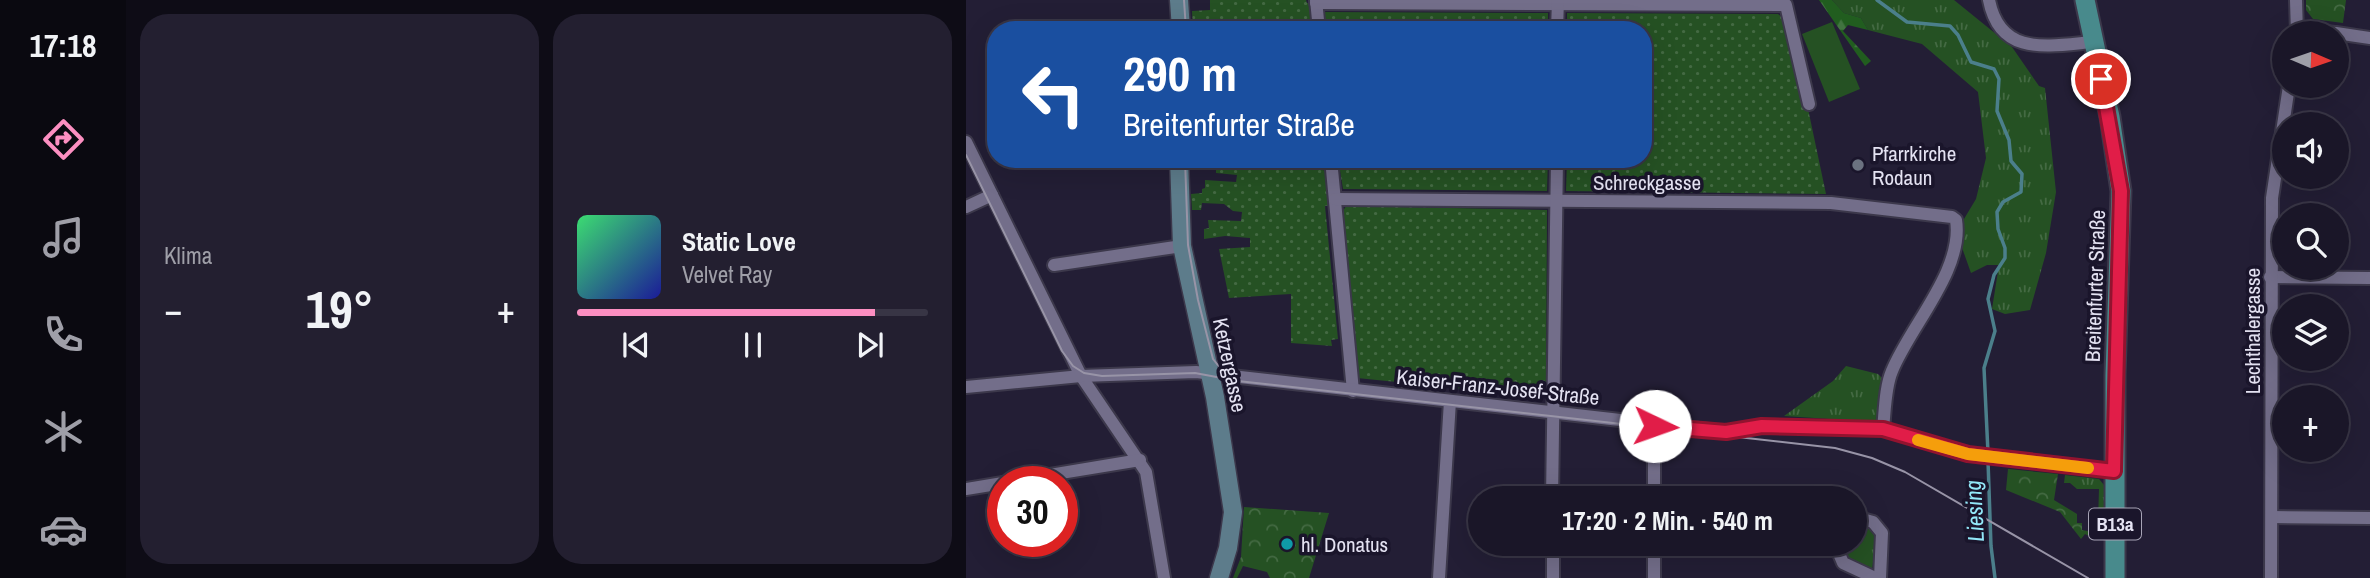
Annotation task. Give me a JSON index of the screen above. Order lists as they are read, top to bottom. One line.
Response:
{"streets":{"main road":["Breitenfurter Straße","Ketzergasse","B13a"],"street":["Schreckgasse","Lechthalergasse","Kaiser-Franz-Josef-Straße"]},"crossings":[["Schreckgasse","Kaiser-Franz-Josef-Straße"],["Breitenfurter Straße","Kaiser-Franz-Josef-Straße"],["Ketzergasse","Kaiser-Franz-Josef-Straße"]],"water":["Liesing"],"places":["Pfarrkirche Rodaun","hl. Donatus"],"north":"right","page":{"tabs":"17:18","tile":"Klima","map_buttons":"+","turn":["290 m","Breitenfurter Straße"],"song":["Static Love","Velvet Ray"],"heat":["−","19°","+"],"limit":"30","trip":"17:20 · 2 Min. · 540 m"}}
